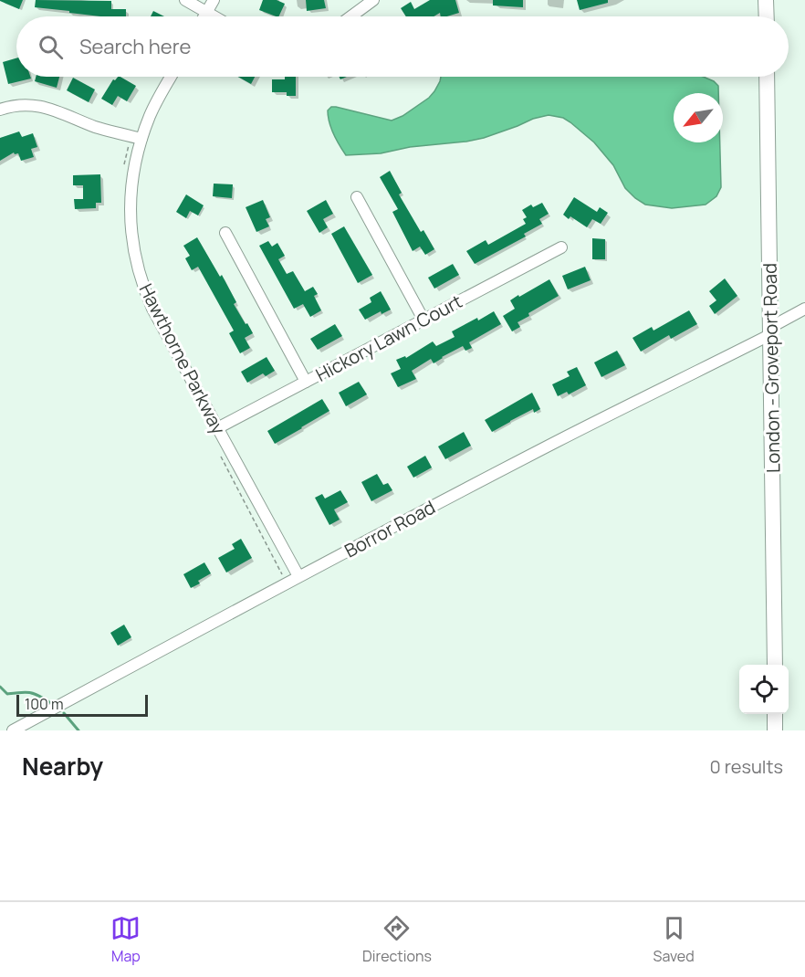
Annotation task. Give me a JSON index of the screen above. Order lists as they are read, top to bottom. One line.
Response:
{"streets":{"main road":["London - Groveport Road"],"street":["Hickory Lawn Court","Hawthorne Parkway","Borror Road"]},"crossings":[["Hickory Lawn Court","Hawthorne Parkway"],["Hawthorne Parkway","Borror Road"],["London - Groveport Road","Borror Road"]],"scale_bar":"100 m","north":"bottom left","page":{"search":"Search here","scale":"100 m","heading":["Nearby","0 results"],"nav":["Map","Directions","Saved"]}}
